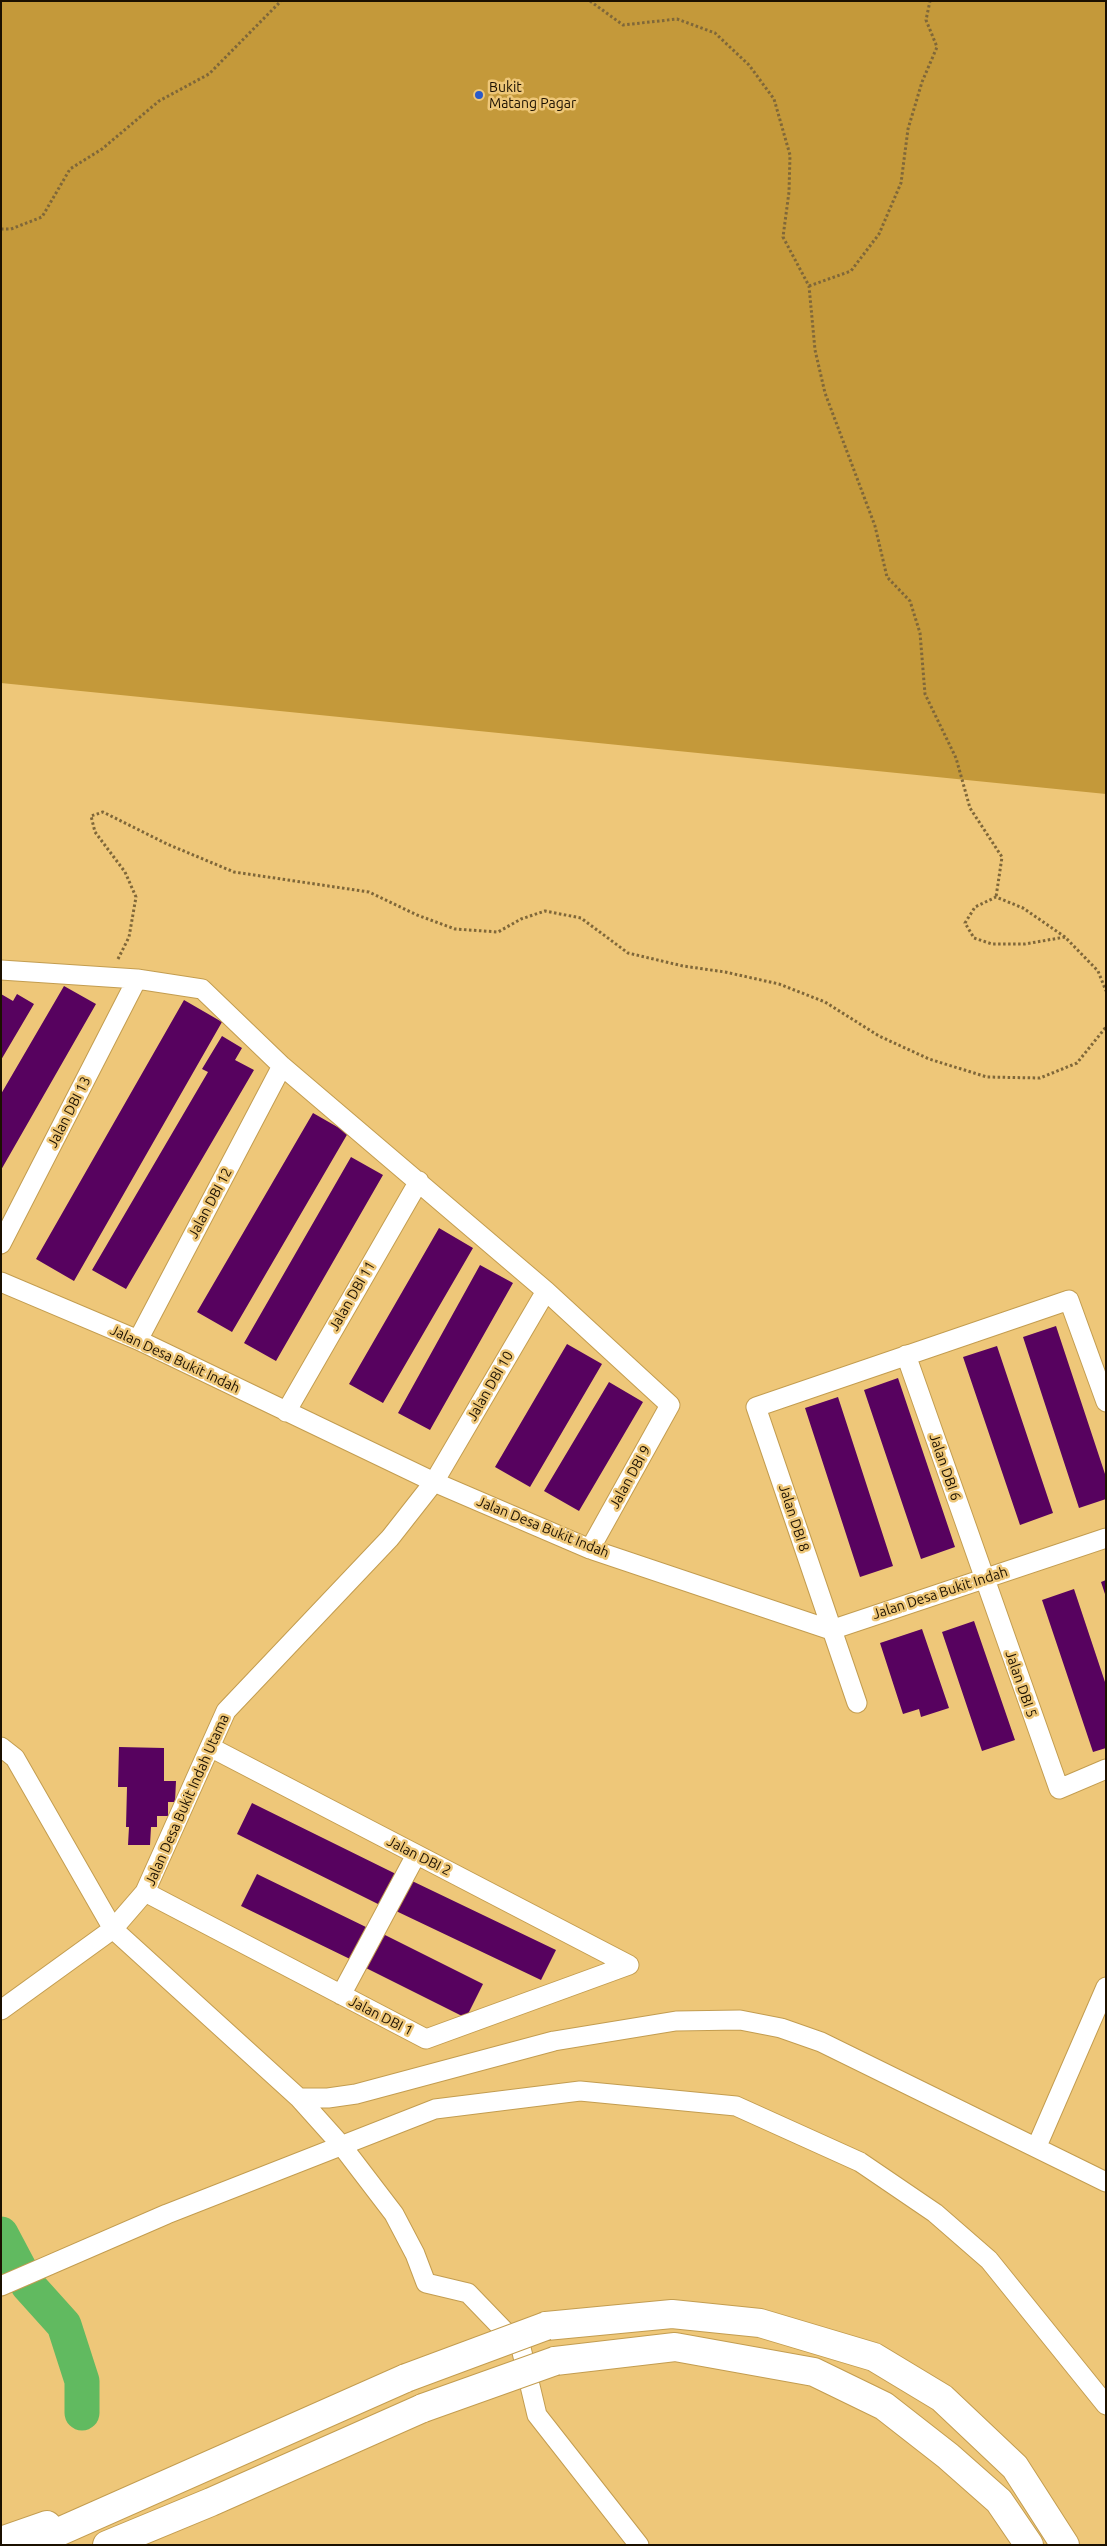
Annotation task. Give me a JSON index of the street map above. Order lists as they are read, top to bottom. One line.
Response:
{"streets":{"street":["Jalan DBI 13","Jalan DBI 12","Jalan DBI 11","Jalan Desa Bukit Indah","Jalan DBI 10","Jalan DBI 6","Jalan DBI 9","Jalan DBI 8","Jalan DBI 5","Jalan Desa Bukit Indah Utama","Jalan DBI 2","Jalan DBI 1"]},"crossings":[["Jalan DBI 12","Jalan Desa Bukit Indah"],["Jalan DBI 11","Jalan Desa Bukit Indah"],["Jalan Desa Bukit Indah","Jalan DBI 10"],["Jalan Desa Bukit Indah","Jalan DBI 6"],["Jalan Desa Bukit Indah","Jalan DBI 9"],["Jalan Desa Bukit Indah","Jalan DBI 8"],["Jalan Desa Bukit Indah","Jalan DBI 5"],["Jalan Desa Bukit Indah","Jalan Desa Bukit Indah Utama"],["Jalan DBI 10","Jalan DBI 9"],["Jalan DBI 10","Jalan Desa Bukit Indah Utama"],["Jalan DBI 6","Jalan DBI 8"],["Jalan DBI 6","Jalan DBI 5"],["Jalan Desa Bukit Indah Utama","Jalan DBI 2"],["Jalan Desa Bukit Indah Utama","Jalan DBI 1"],["Jalan DBI 2","Jalan DBI 1"]],"places":["Bukit Matang Pagar"]}
